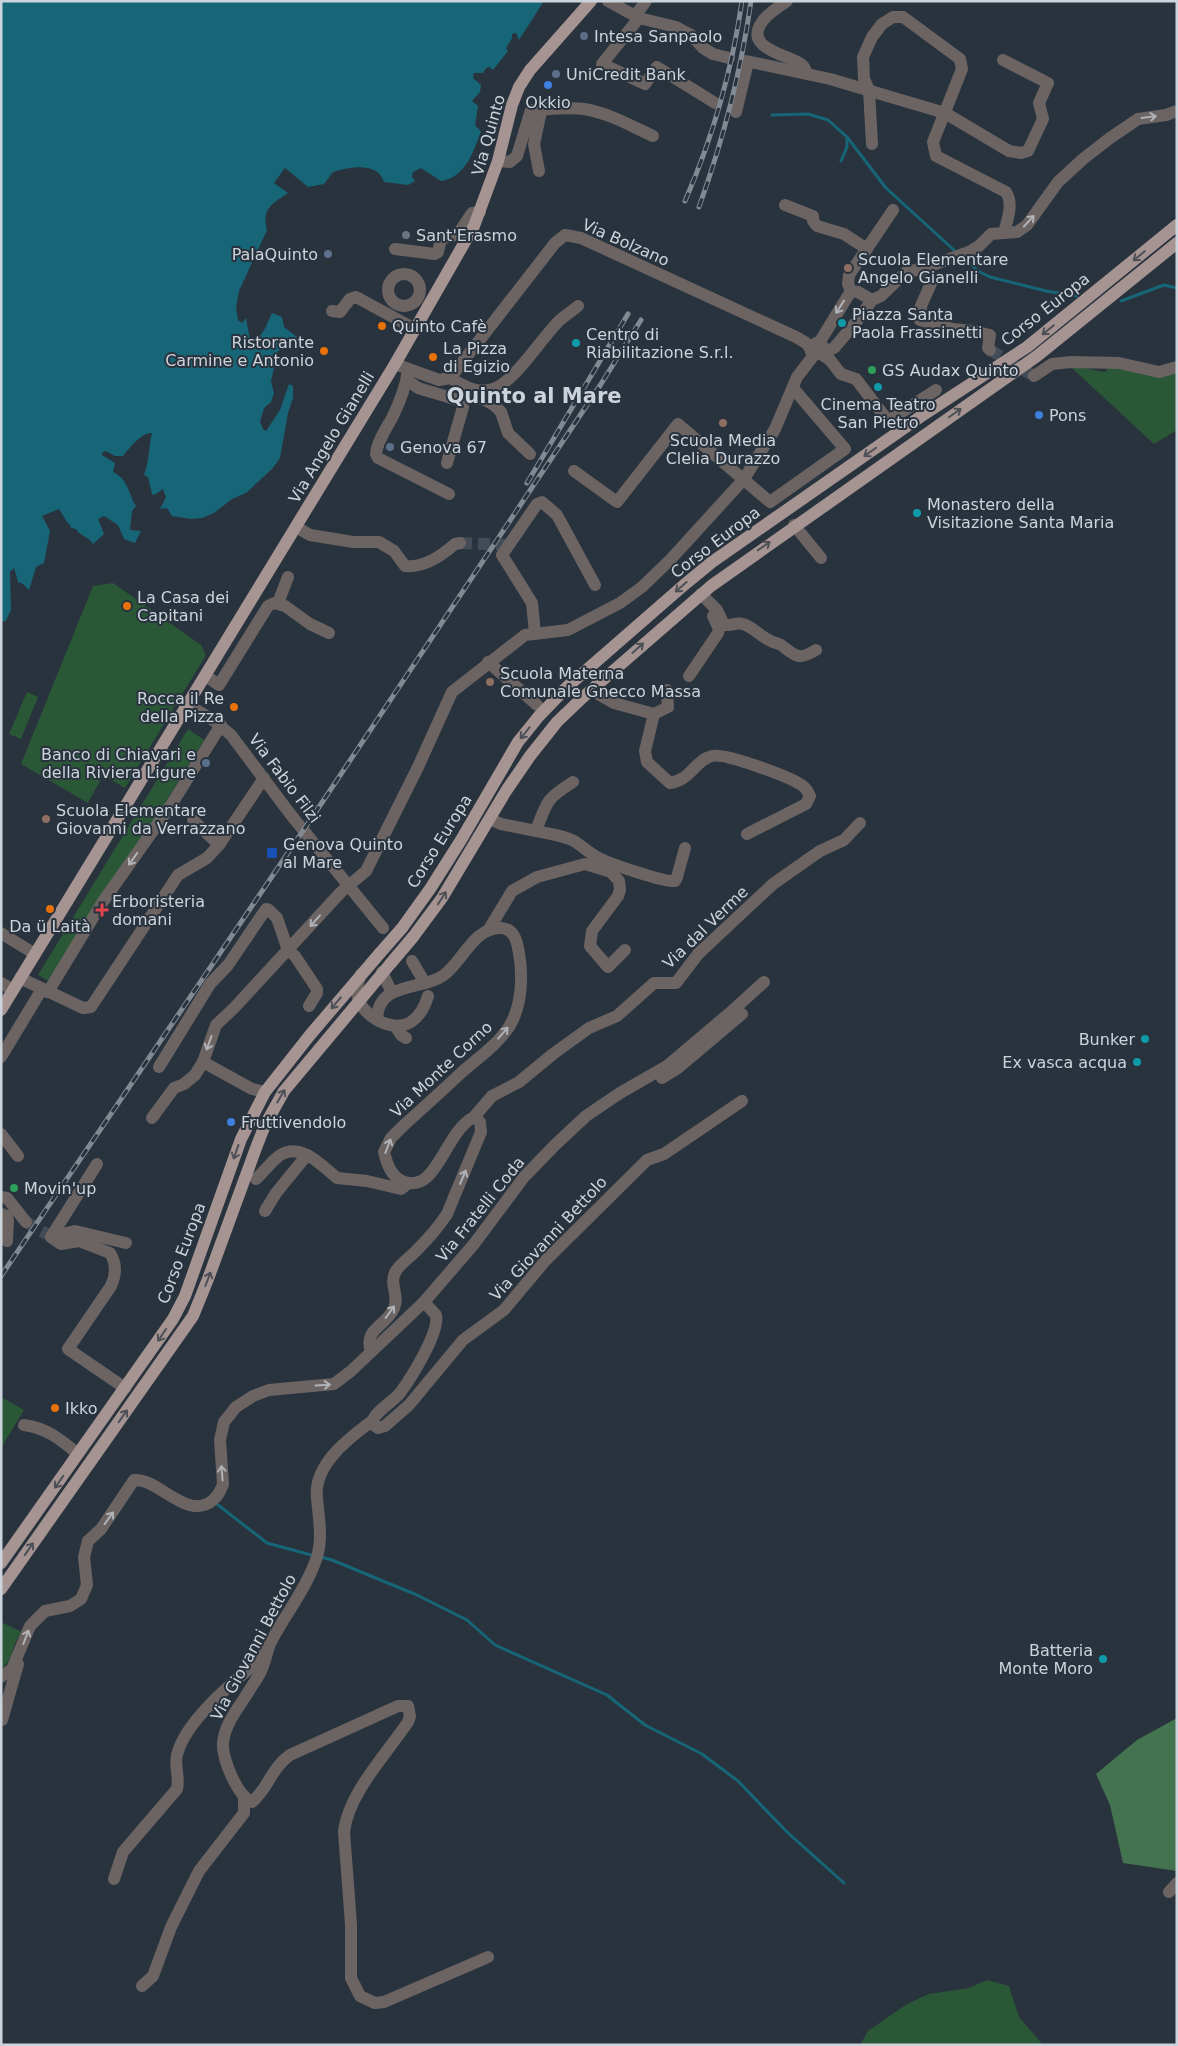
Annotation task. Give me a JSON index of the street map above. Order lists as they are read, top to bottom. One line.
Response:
{"streets":{"main road":["Via Quinto","Corso Europa","Via Angelo Gianelli"],"street":["Via Bolzano","Via Fabio Filzi","Via dal Verme","Via Monte Corno","Via Fratelli Coda","Via Giovanni Bettolo"]},"crossings":[["Via Quinto","Via Angelo Gianelli"],["Via Angelo Gianelli","Via Fabio Filzi"],["Via Fratelli Coda","Via Giovanni Bettolo"]],"districts":["Quinto al Mare"],"places":{"other":["Intesa Sanpaolo","UniCredit Bank","Okkio","Sant'Erasmo","PalaQuinto","Scuola Elementare Angelo Gianelli","Piazza Santa Paola Frassinetti","Quinto Cafè","Centro di Riabilitazione S.r.l.","Ristorante Carmine e Antonio","La Pizza di Egizio","GS Audax Quinto","Cinema Teatro San Pietro","Pons","Scuola Media Clelia Durazzo","Genova 67","Monastero della Visitazione Santa Maria","La Casa dei Capitani","Scuola Materna Comunale Gnecco Massa","Rocca il Re della Pizza","Banco di Chiavari e della Riviera Ligure","Scuola Elementare Giovanni da Verrazzano","Da ü Laità","Bunker","Ex vasca acqua","Fruttivendolo","Movin'up","Ikko","Batteria Monte Moro"],"transit":["Genova Quinto al Mare"],"health":["Erboristeria domani"]}}
